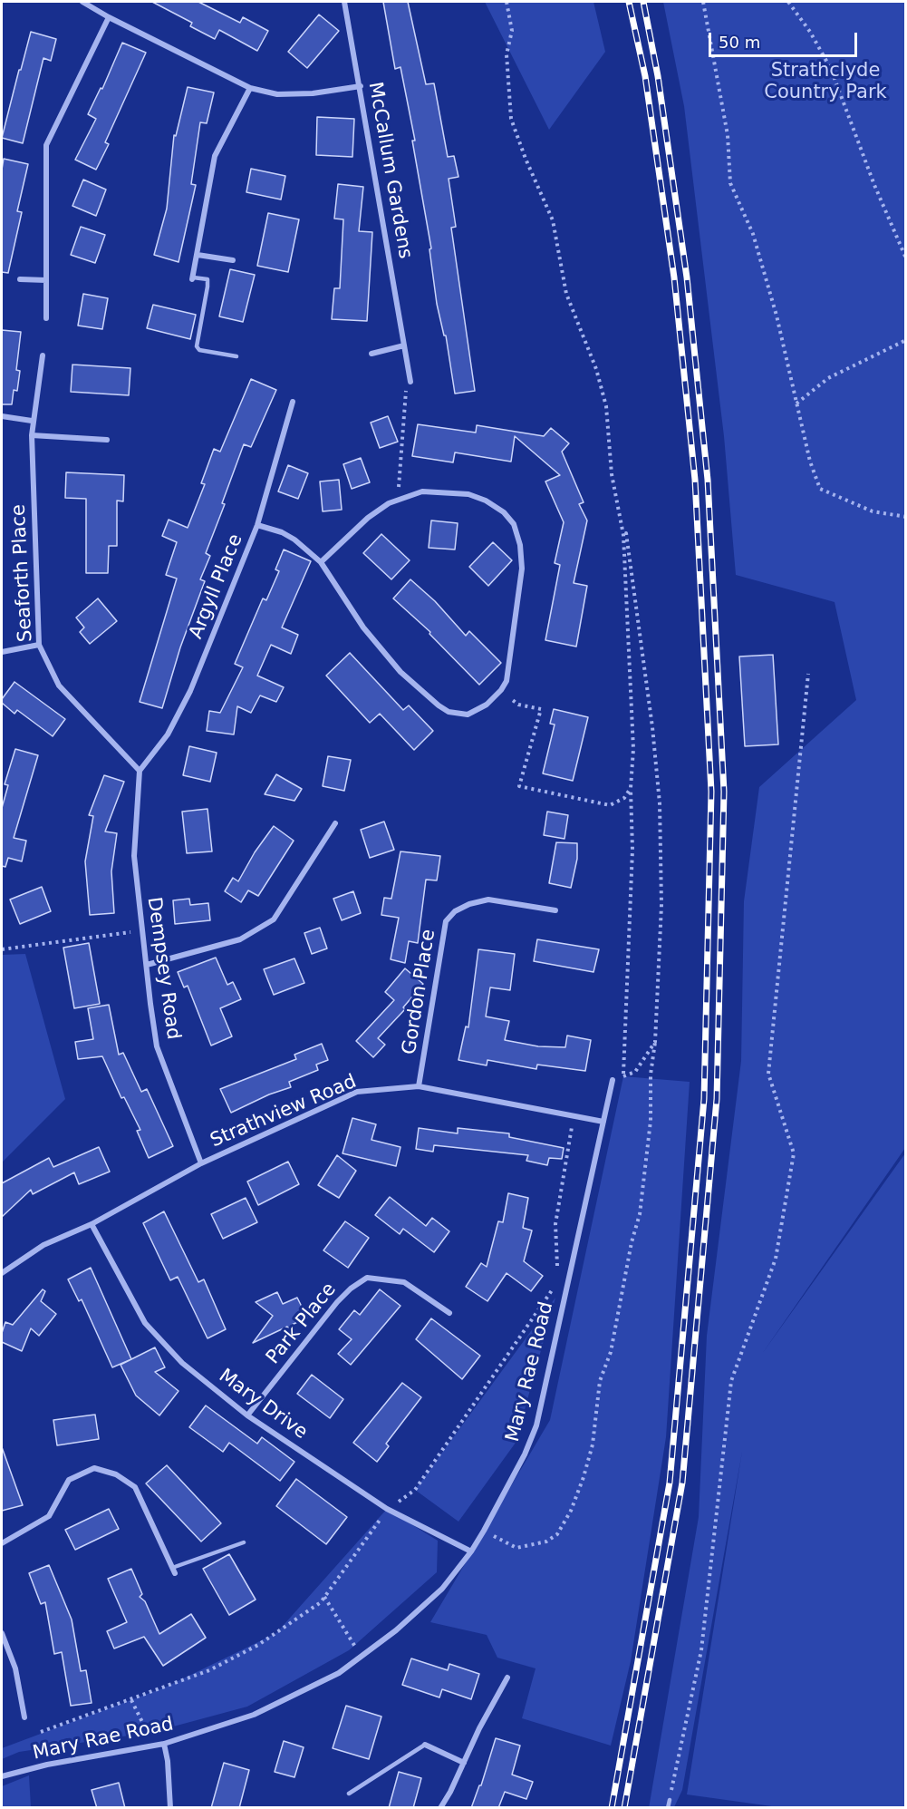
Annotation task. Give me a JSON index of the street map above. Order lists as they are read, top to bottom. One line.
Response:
{"streets":{"street":["McCallum Gardens","Seaforth Place","Argyll Place","Dempsey Road","Gordon Place","Strathview Road","Park Place","Mary Rae Road","Mary Drive"]},"crossings":[["Seaforth Place","Argyll Place"],["Seaforth Place","Dempsey Road"],["Argyll Place","Dempsey Road"],["Dempsey Road","Strathview Road"],["Gordon Place","Strathview Road"],["Strathview Road","Mary Rae Road"],["Strathview Road","Mary Drive"],["Park Place","Mary Drive"],["Mary Rae Road","Mary Drive"]],"parks":["Strathclyde Country Park"],"scale_bar":"50 m"}
